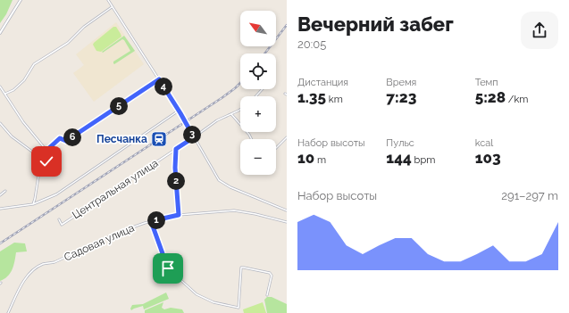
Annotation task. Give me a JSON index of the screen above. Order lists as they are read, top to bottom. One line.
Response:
{"streets":{"street":["Центральная улица","Садовая улица"]},"places":{"station":["Песчанка"]},"north":"top left","page":{"heading":["Вечерний забег","20:05"],"map_buttons":["+","−"],"stats":[["Дистанция","1.35 km"],["Время","7:23"],["Темп","5:28 /km"],["Набор высоты","10 m"],["Пульс","144 bpm"],["kcal","103"]],"pins":["4","5","3","6","2","1"],"chart":["Набор высоты","291–297 m"]}}
